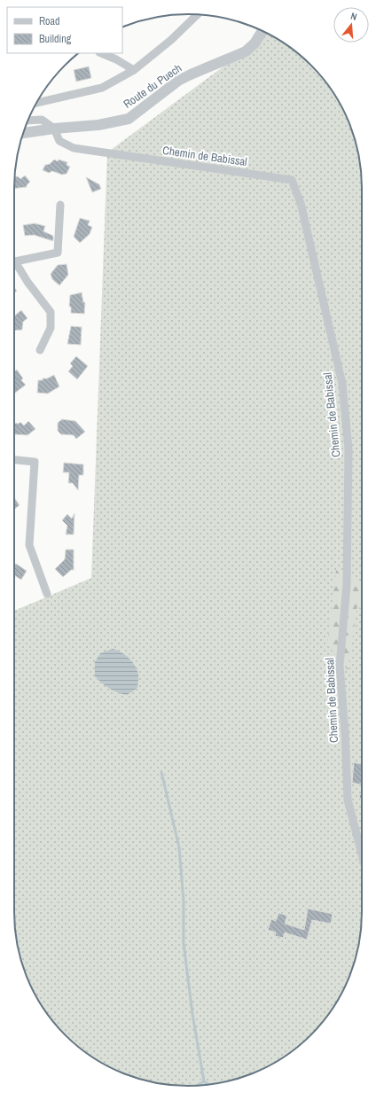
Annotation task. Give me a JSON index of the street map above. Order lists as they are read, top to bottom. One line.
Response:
{"streets":{"street":["Route du Puech","Chemin de Babissal"]},"crossings":[["Route du Puech","Chemin de Babissal"]],"legend":["Road","Building"],"north":"top"}
